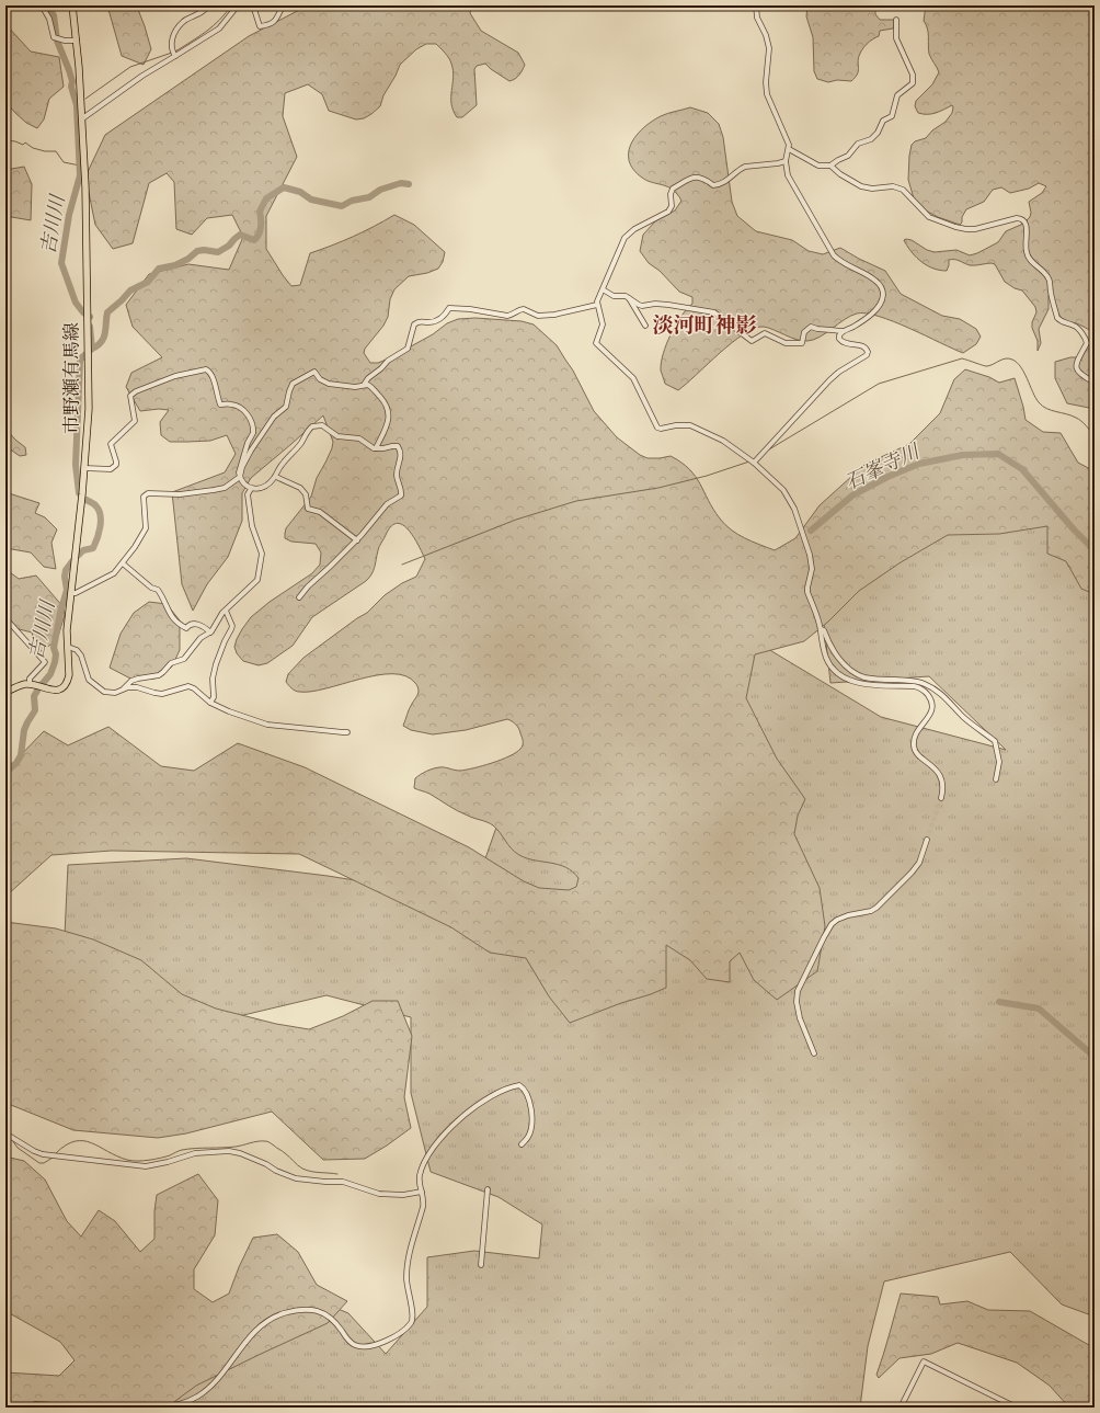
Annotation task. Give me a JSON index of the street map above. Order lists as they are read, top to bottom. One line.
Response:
{"streets":{"main road":["市野瀬有馬線"]},"districts":["淡河町神影"],"water":["吉川川","石峯寺川"]}
